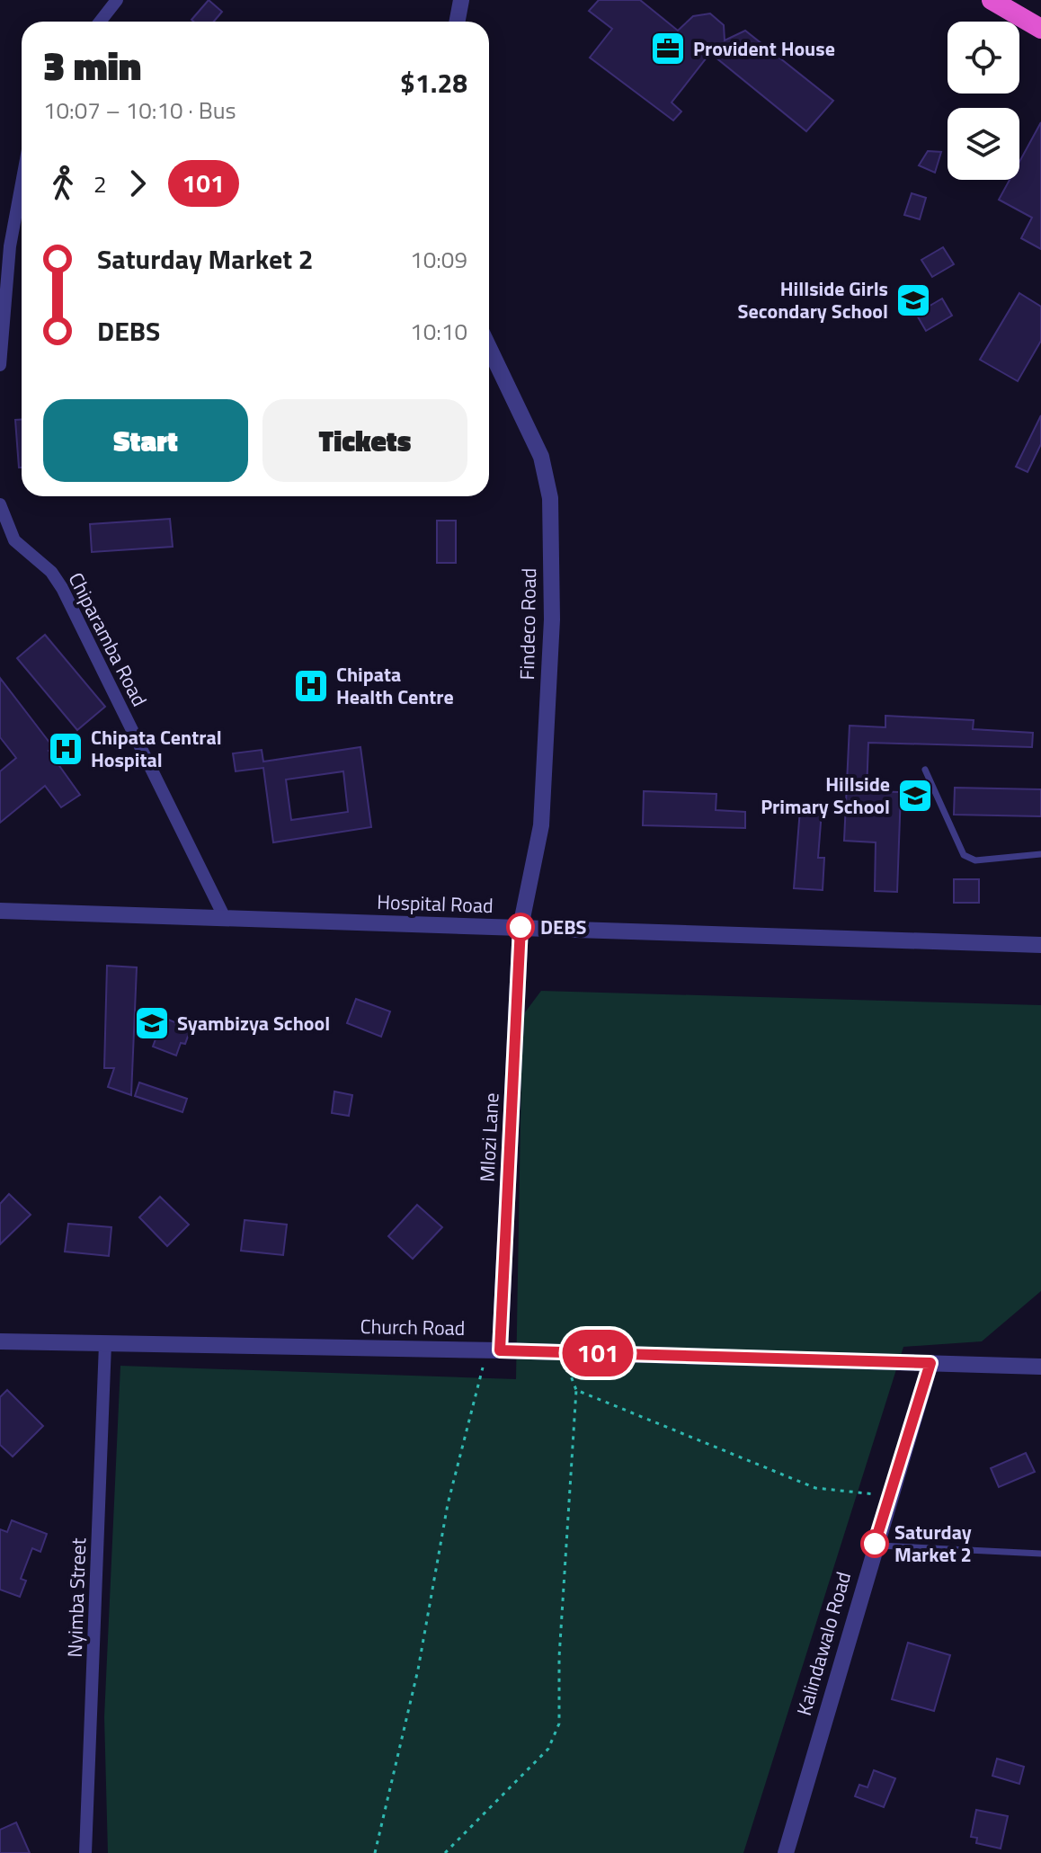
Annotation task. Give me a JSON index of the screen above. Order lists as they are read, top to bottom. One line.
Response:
{"streets":{"street":["Findeco Road","Chiparamba Road","Hospital Road","Mlozi Lane","Church Road","Nyimba Street","Kalindawalo Road"]},"crossings":[["Findeco Road","Hospital Road"],["Findeco Road","Mlozi Lane"],["Chiparamba Road","Hospital Road"],["Hospital Road","Mlozi Lane"],["Mlozi Lane","Church Road"],["Church Road","Nyimba Street"],["Church Road","Kalindawalo Road"]],"places":{"office":["Provident House"],"school or university":["Hillside Girls Secondary School","Hillside Primary School","Syambizya School"],"hospital":["Chipata Health Centre","Chipata Central Hospital"],"other":["DEBS","Saturday Market 2"]},"lines":["bus line 101"],"page":{"on_map":"101","heading":["3 min","10:07 – 10:10 · Bus","$1.28"],"legs":["2","101"],"list":[{"name":"Saturday Market 2","value":"10:09"},{"name":"DEBS","value":"10:10"}],"buttons":["Start","Tickets"]}}
